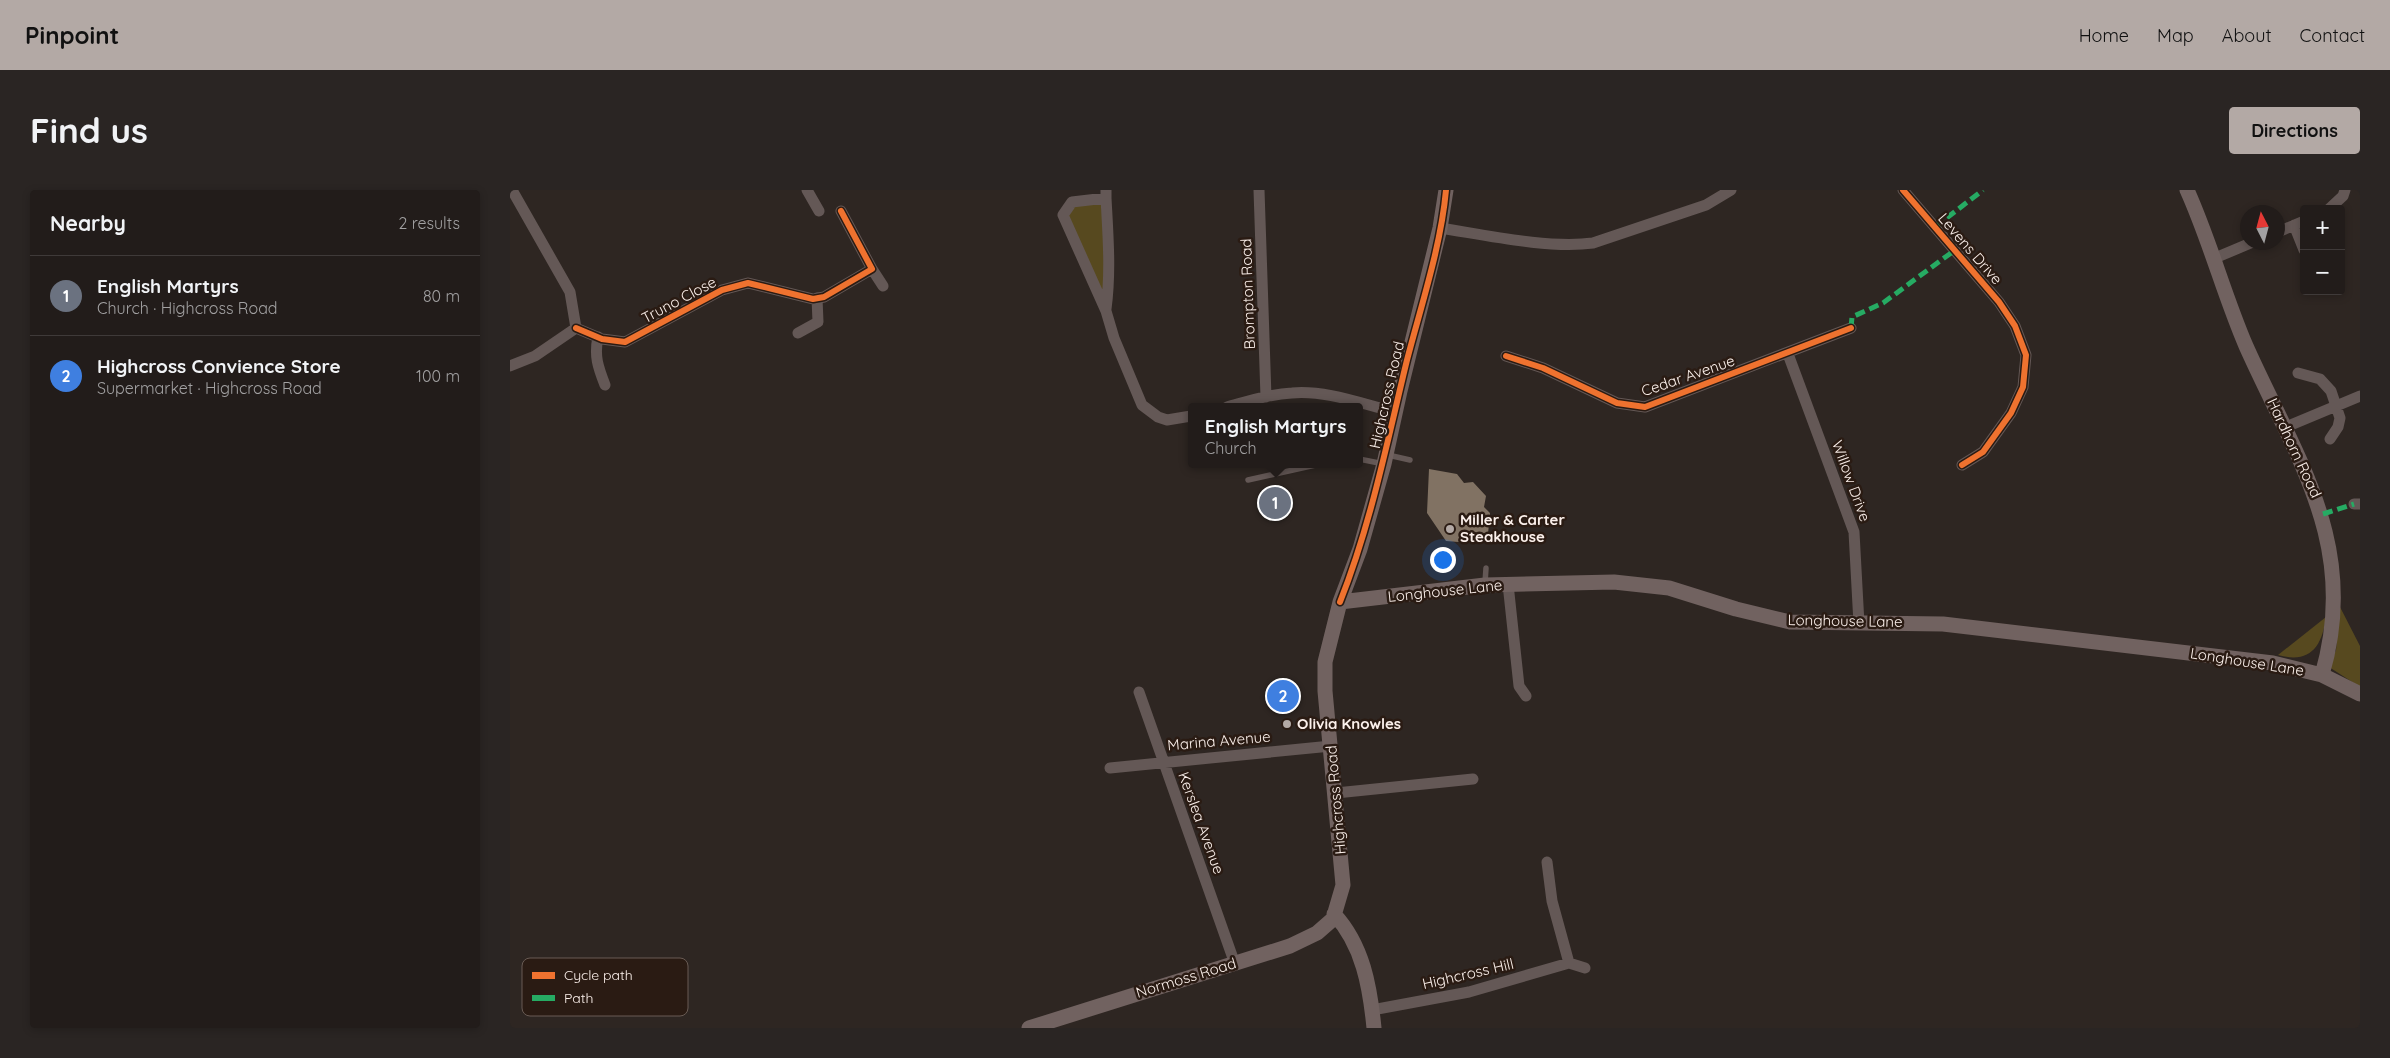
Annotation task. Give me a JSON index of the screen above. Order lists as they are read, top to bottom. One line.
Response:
{"streets":{"main road":["Highcross Road","Hardhorn Road","Longhouse Lane","Normoss Road"],"street":["Levens Drive","Brompton Road","Truno Close","Cedar Avenue","Willow Drive","Marina Avenue","Kerslea Avenue","Highcross Hill"]},"crossings":[["Cedar Avenue","Willow Drive"],["Highcross Road","Longhouse Lane"],["Highcross Road","Marina Avenue"],["Highcross Road","Normoss Road"],["Hardhorn Road","Longhouse Lane"],["Willow Drive","Longhouse Lane"],["Marina Avenue","Kerslea Avenue"],["Kerslea Avenue","Normoss Road"]],"places":["Miller & Carter Steakhouse","Olivia Knowles"],"legend":["Cycle path","Path"],"north":"top","page":{"header":"Pinpoint","nav":["Home","Map","About","Contact"],"buttons":"Directions","title":"Find us","heading":["Nearby","2 results"],"map_buttons":["+","−"],"list":[{"mark":"1","name":"English Martyrs","note":"Church · Highcross Road","value":"80 m"},{"mark":"2","name":"Highcross Convience Store","note":"Supermarket · Highcross Road","value":"100 m"}],"popup":["English Martyrs","Church"],"pins":["1","2"]}}
